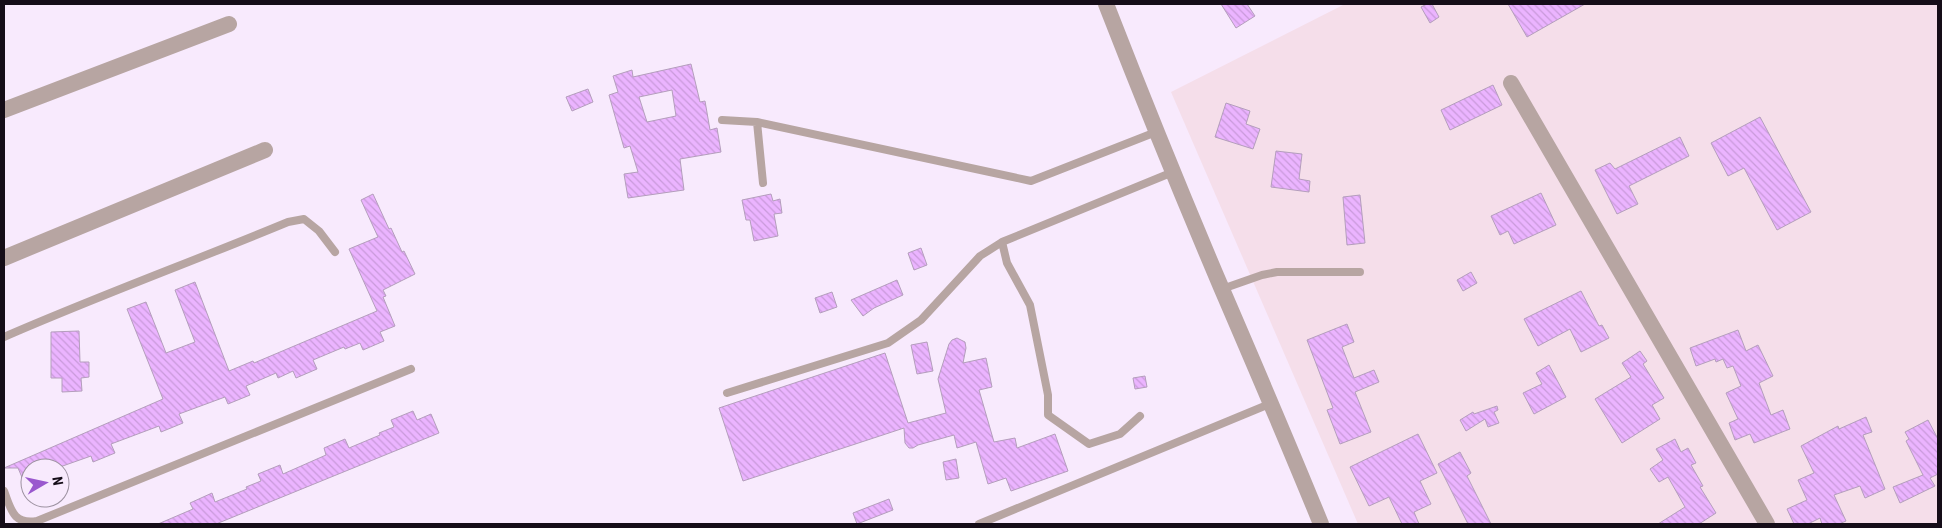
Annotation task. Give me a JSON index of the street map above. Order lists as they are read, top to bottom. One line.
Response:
{"north":"right"}
